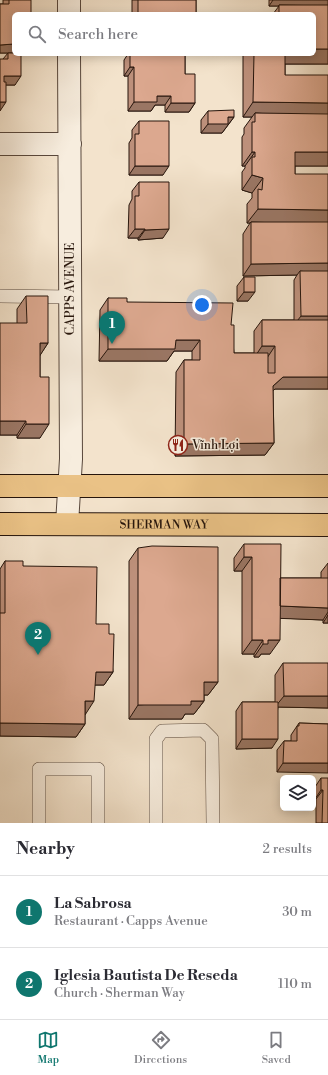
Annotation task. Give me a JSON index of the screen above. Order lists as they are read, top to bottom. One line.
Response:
{"streets":{"main road":["SHERMAN WAY"],"street":["CAPPS AVENUE"]},"crossings":[["CAPPS AVENUE","SHERMAN WAY"]],"places":{"restaurant":["Vĩnh Lợi"]},"page":{"search":"Search here","pins":["1","2"],"heading":["Nearby","2 results"],"list":[{"mark":"1","name":"La Sabrosa","note":"Restaurant · Capps Avenue","value":"30 m"},{"mark":"2","name":"Iglesia Bautista De Reseda","note":"Church · Sherman Way","value":"110 m"}],"nav":["Map","Directions","Saved"]}}
